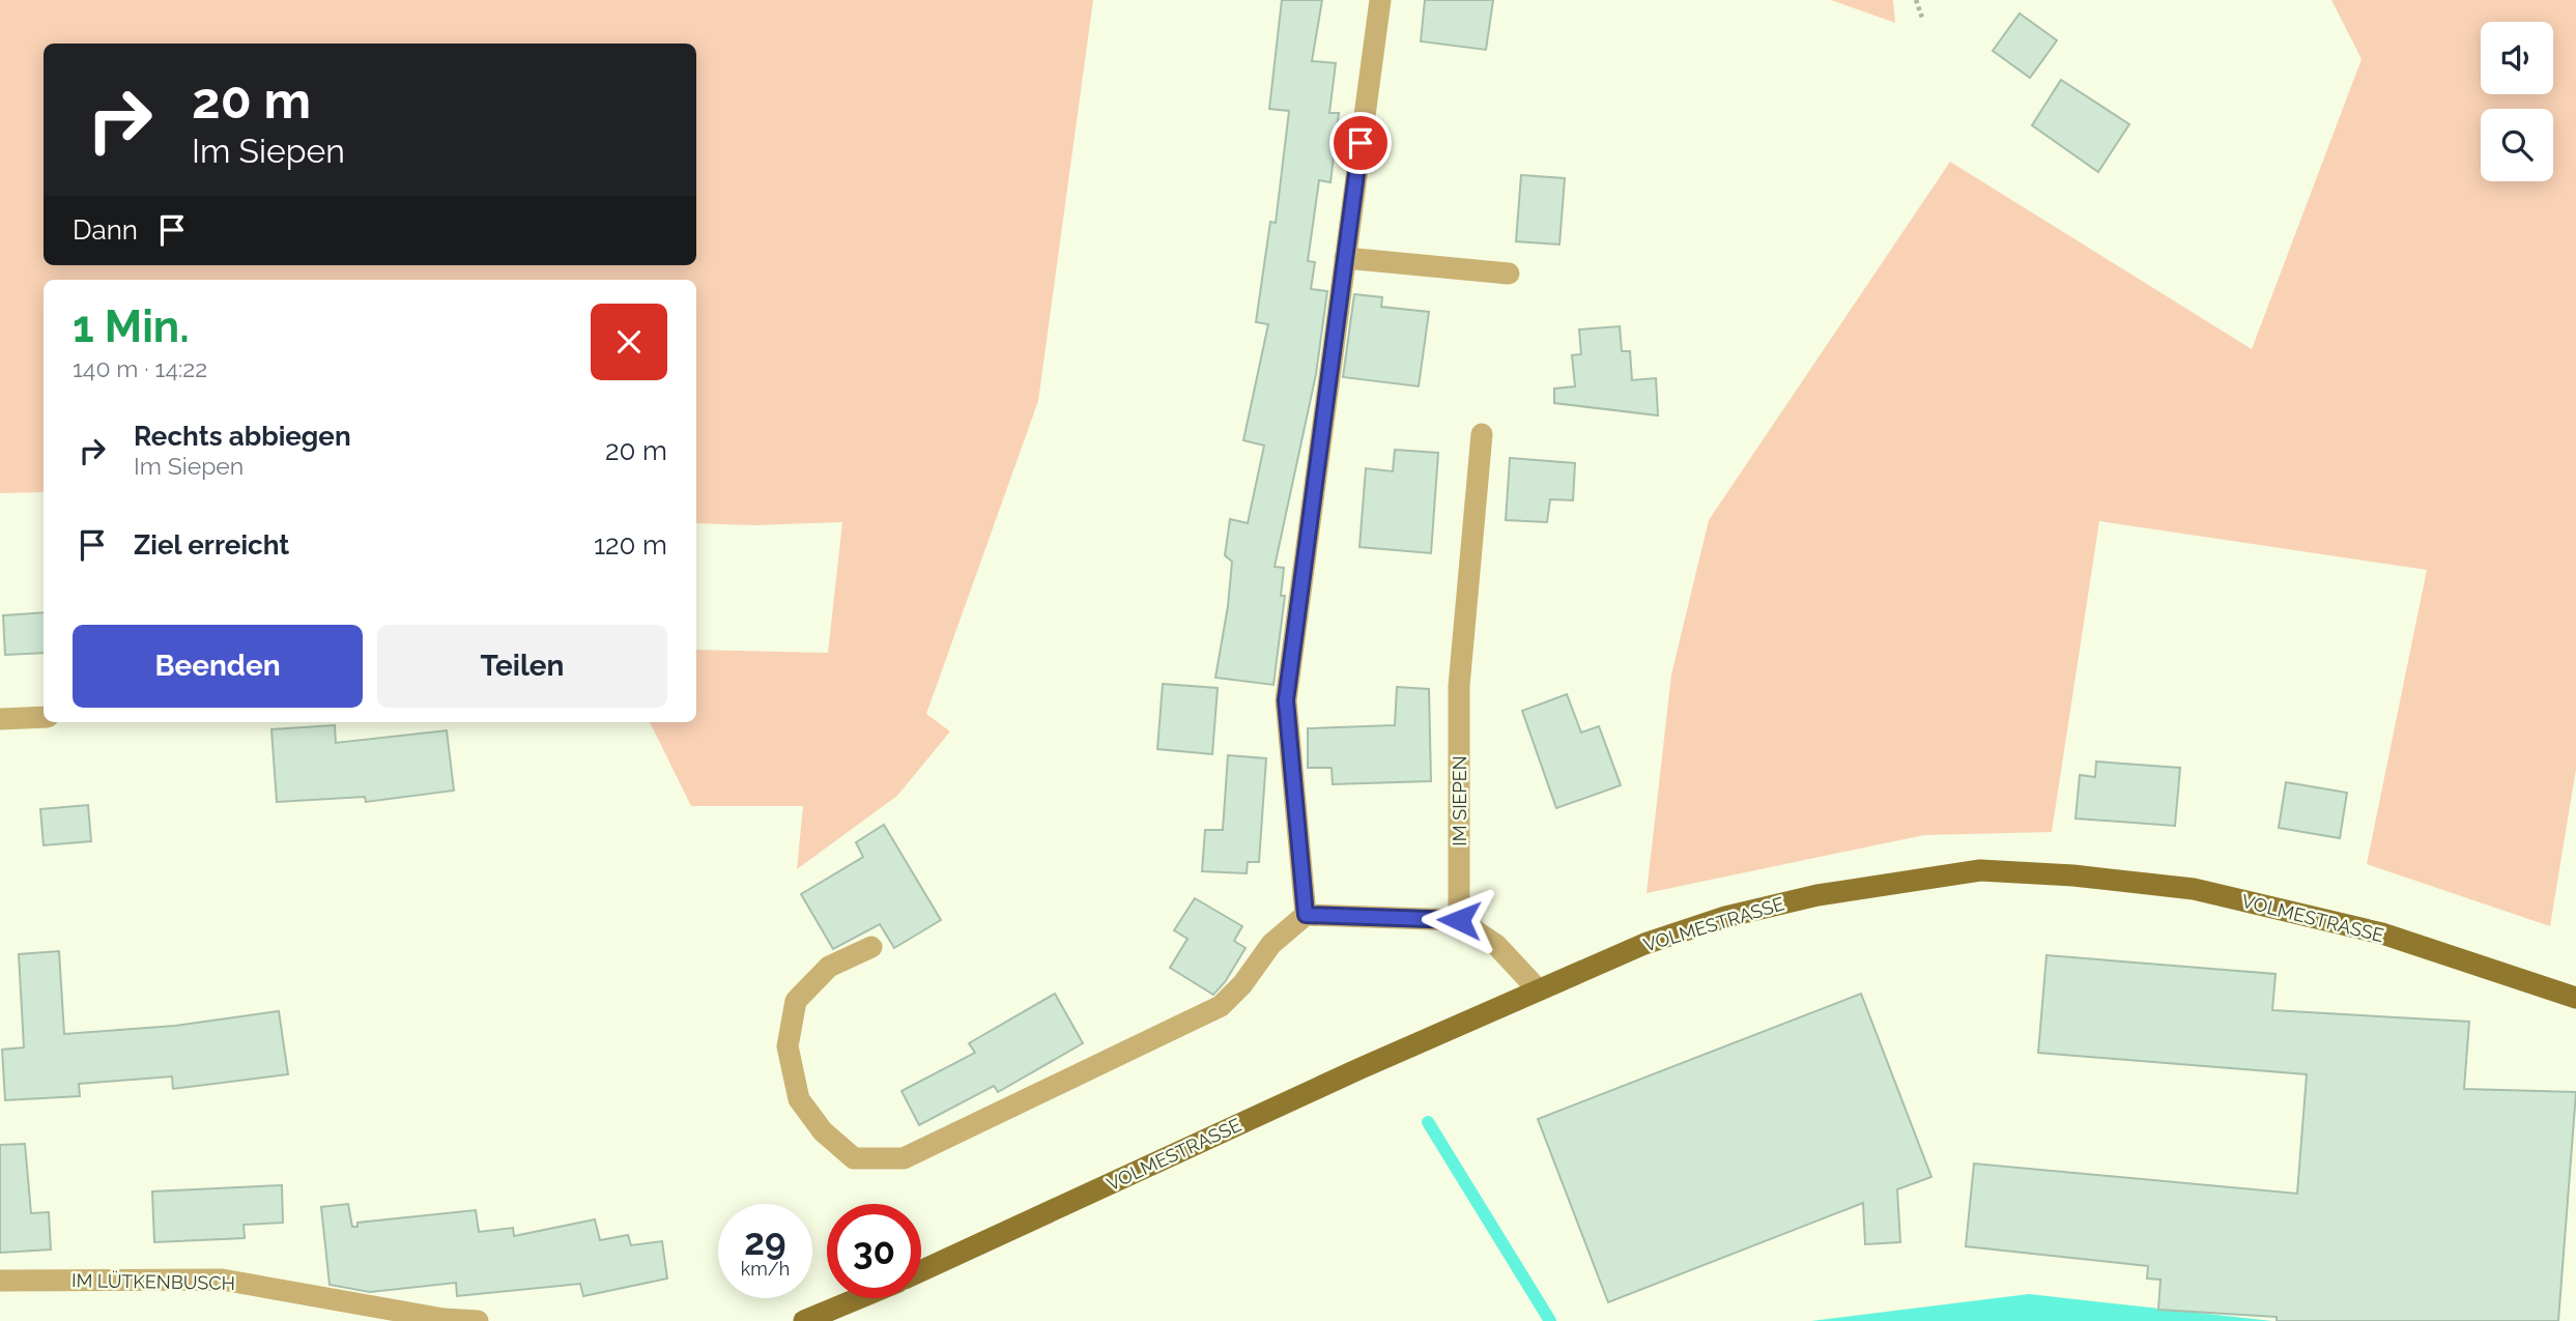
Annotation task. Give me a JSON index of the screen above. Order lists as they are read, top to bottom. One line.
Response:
{"streets":{"main road":["VOLMESTRASSE"],"street":["IM SIEPEN","IM LÜTKENBUSCH"]},"page":{"turn":["20 m","Im Siepen"],"then":"Dann","heading":["1 Min.","140 m · 14:22"],"list":[{"name":"Rechts abbiegen","note":"Im Siepen","value":"20 m"},{"name":"Ziel erreicht","value":"120 m"}],"buttons":["Beenden","Teilen"],"speed":"29 km/h","limit":"30"}}
